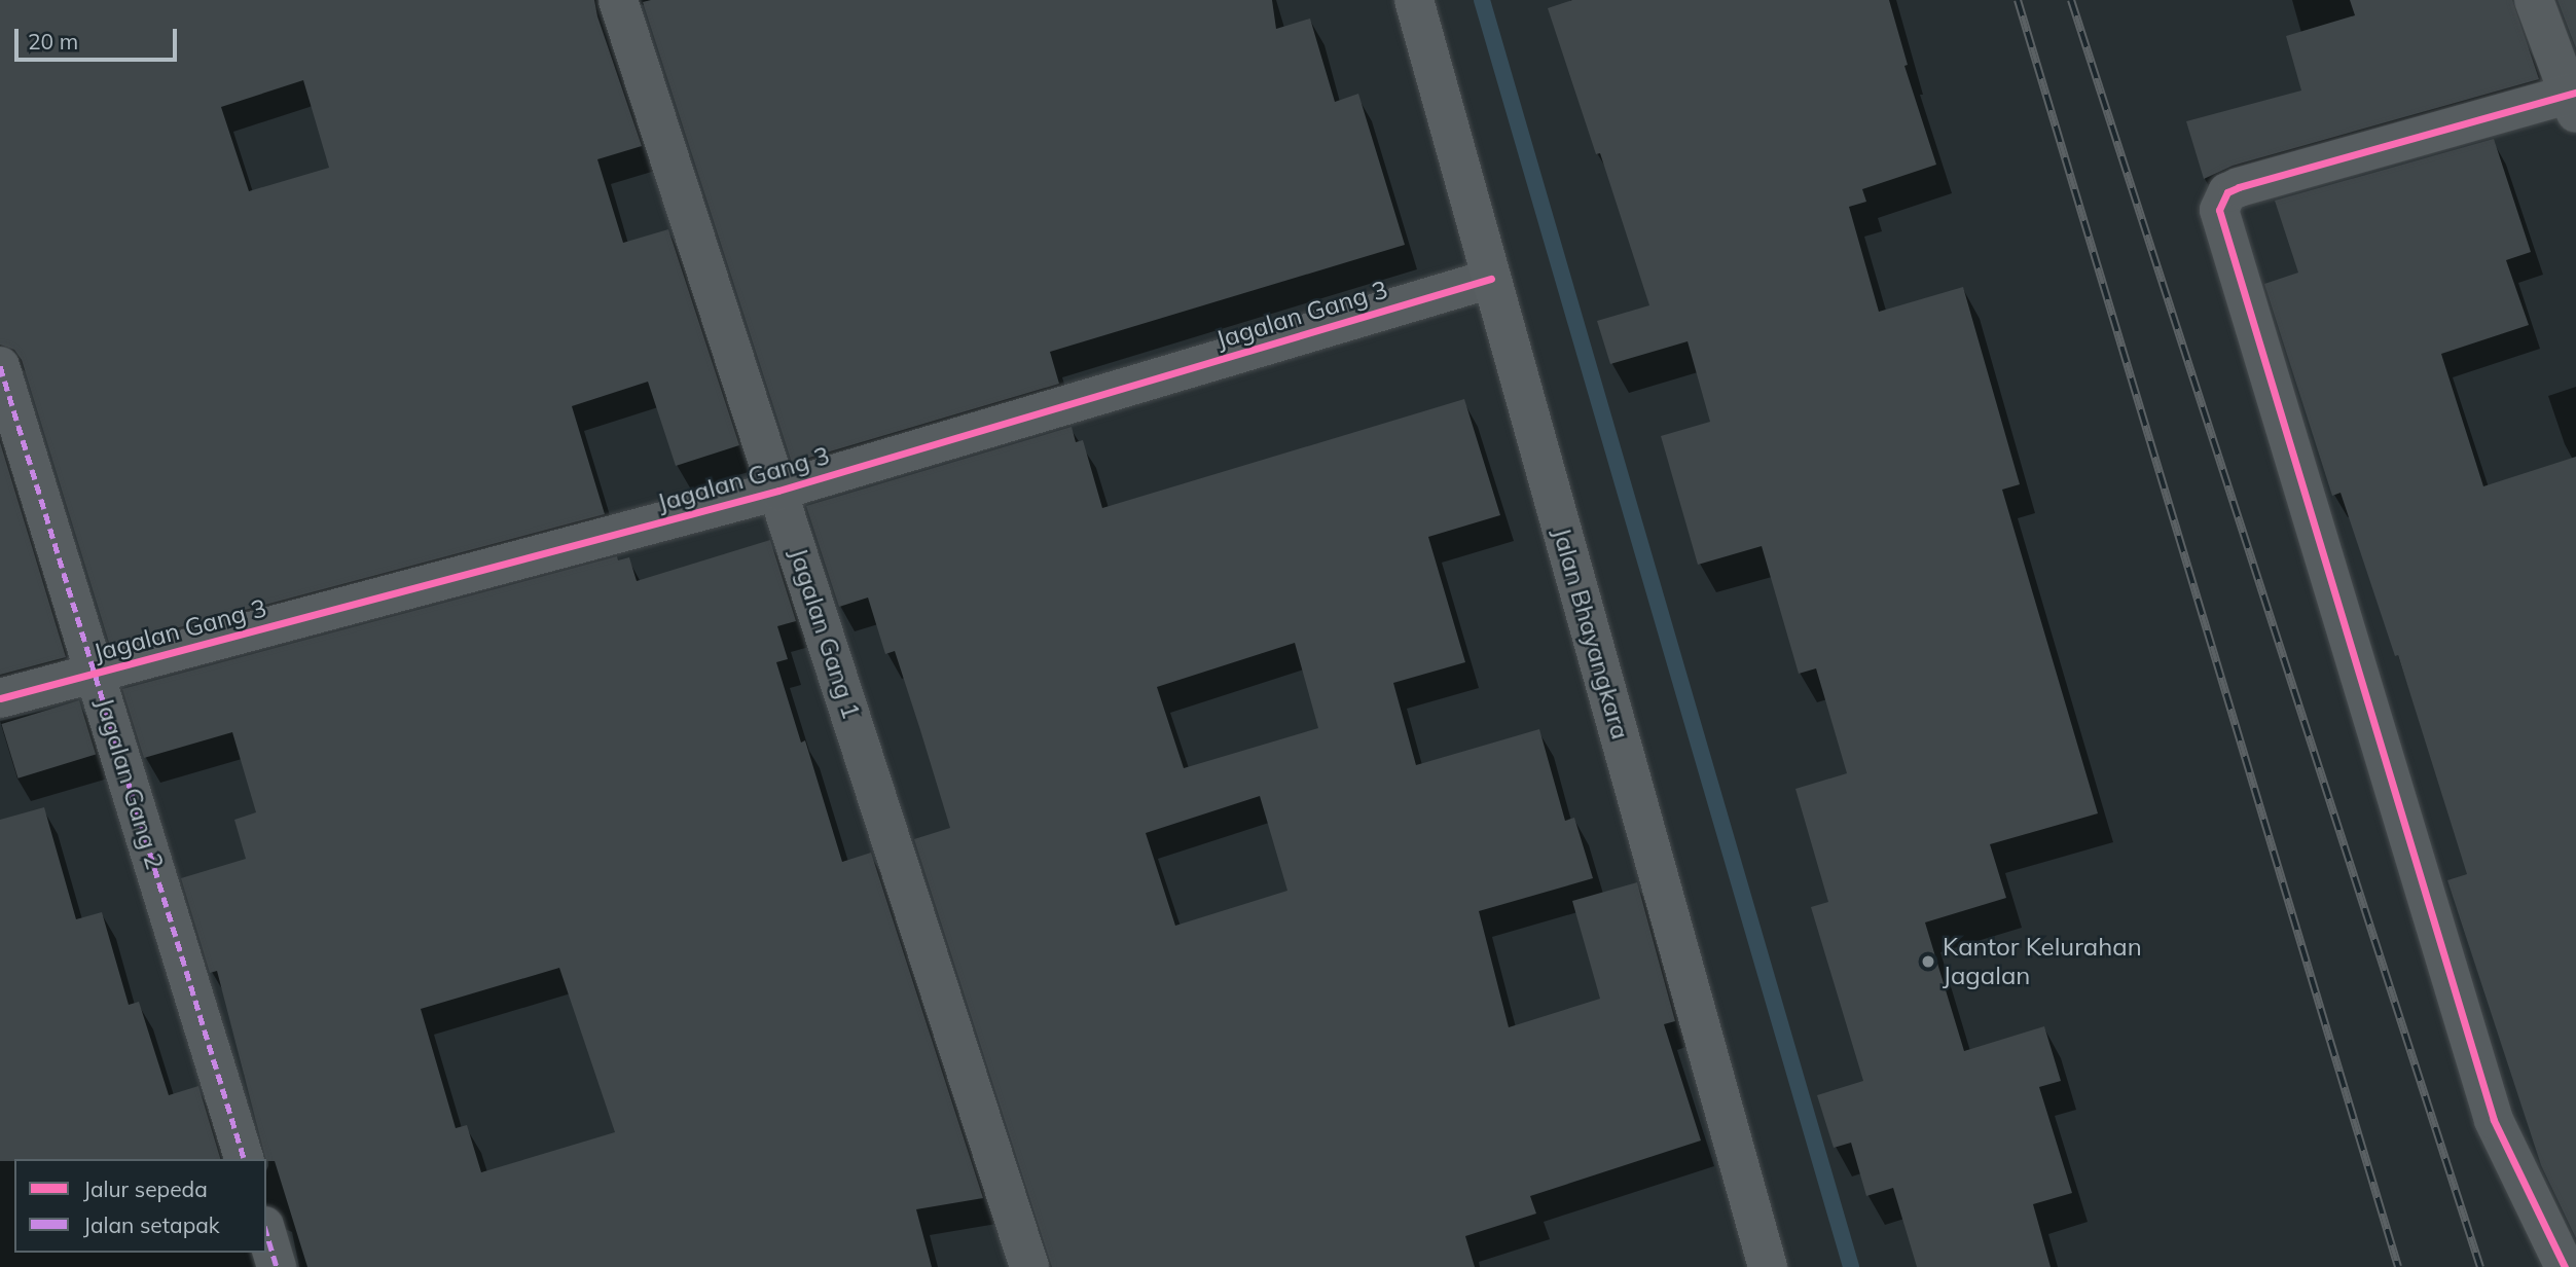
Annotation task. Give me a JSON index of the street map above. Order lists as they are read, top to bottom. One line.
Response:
{"streets":{"main road":["Jalan Bhayangkara"],"street":["Jagalan Gang 3","Jagalan Gang 1","Jagalan Gang 2"]},"crossings":[["Jagalan Gang 3","Jagalan Gang 1"],["Jagalan Gang 3","Jalan Bhayangkara"],["Jagalan Gang 3","Jagalan Gang 2"]],"places":["Kantor Kelurahan Jagalan"],"legend":["Jalur sepeda","Jalan setapak"],"scale_bar":"20 m"}
